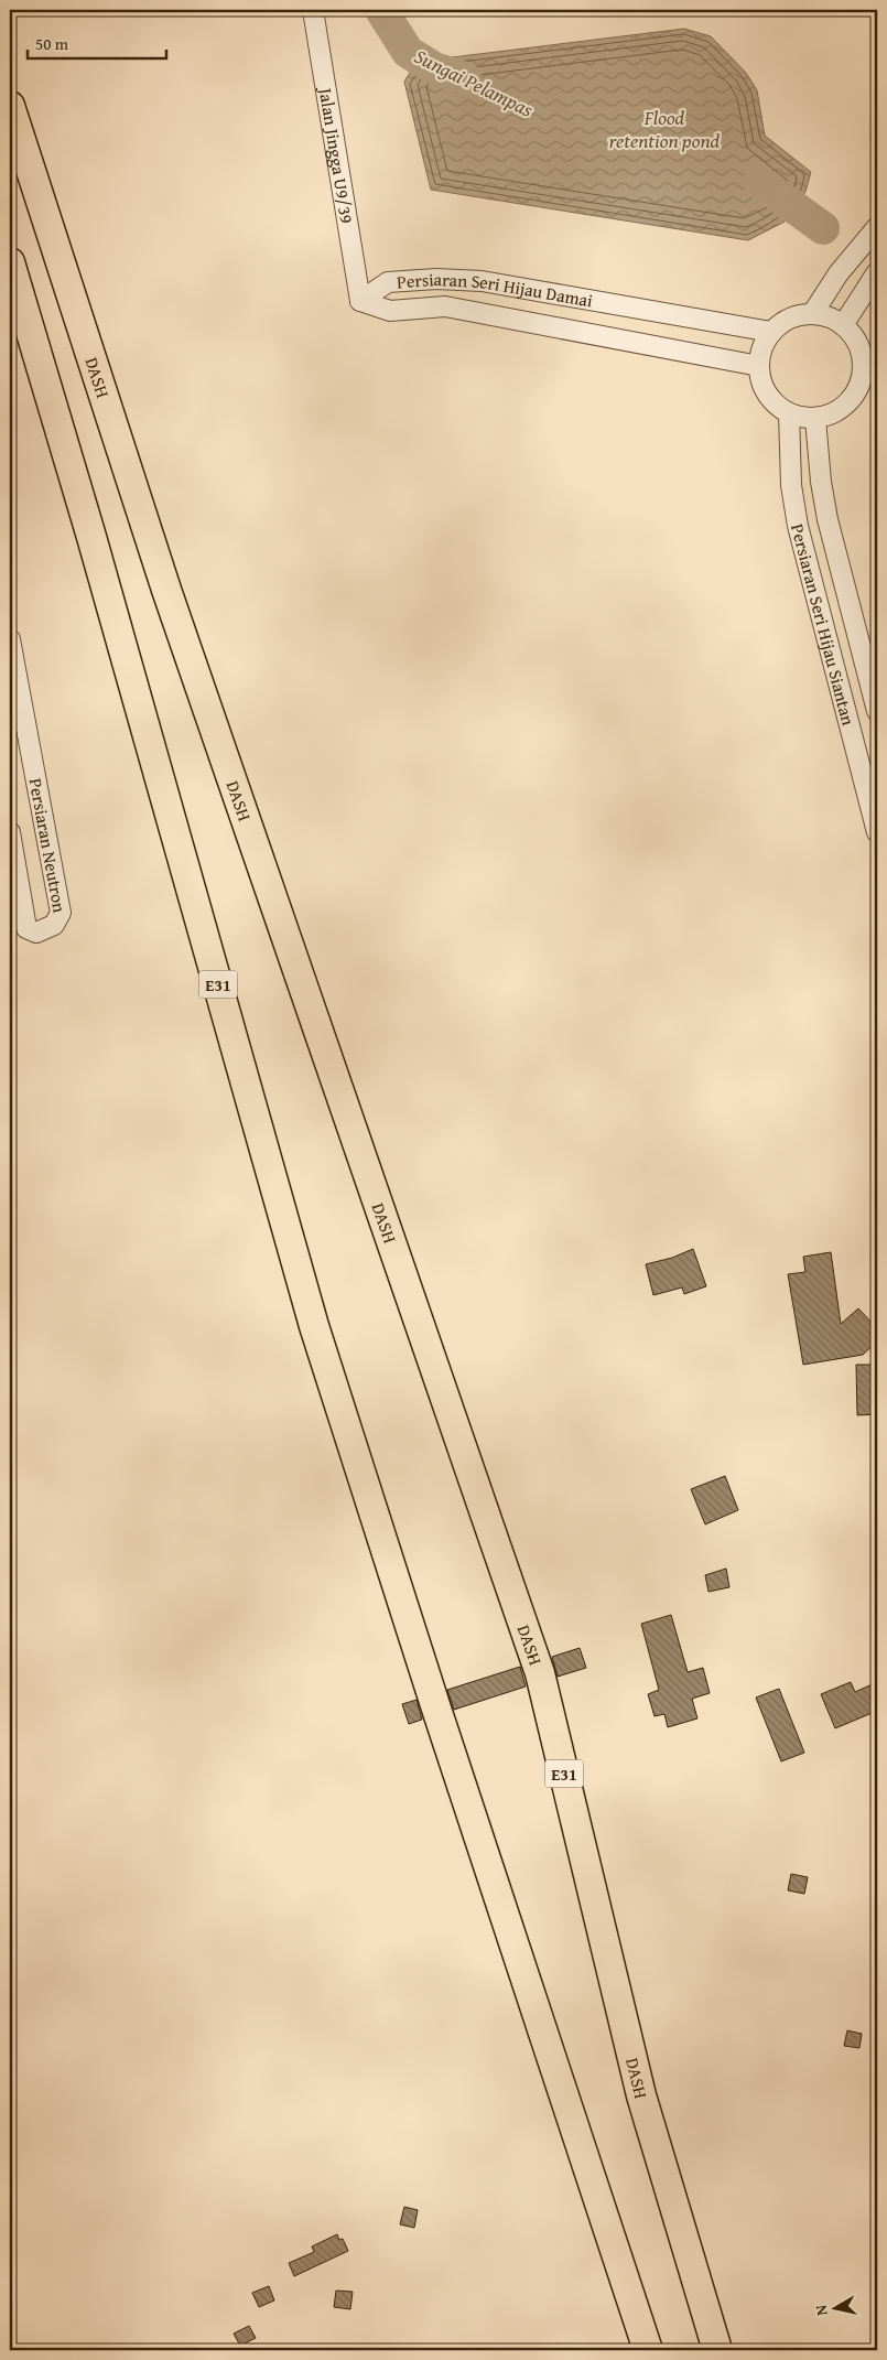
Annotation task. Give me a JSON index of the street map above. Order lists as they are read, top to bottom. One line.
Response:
{"streets":{"highway":["DASH","E31"],"street":["Jalan Jingga U9/39","Persiaran Seri Hijau Damai","Persiaran Seri Hijau Siantan","Persiaran Neutron"]},"crossings":[["Jalan Jingga U9/39","Persiaran Seri Hijau Damai"],["Persiaran Seri Hijau Damai","Persiaran Seri Hijau Siantan"]],"water":["Sungai Pelampas","Flood retention pond"],"scale_bar":"50 m","north":"left"}
